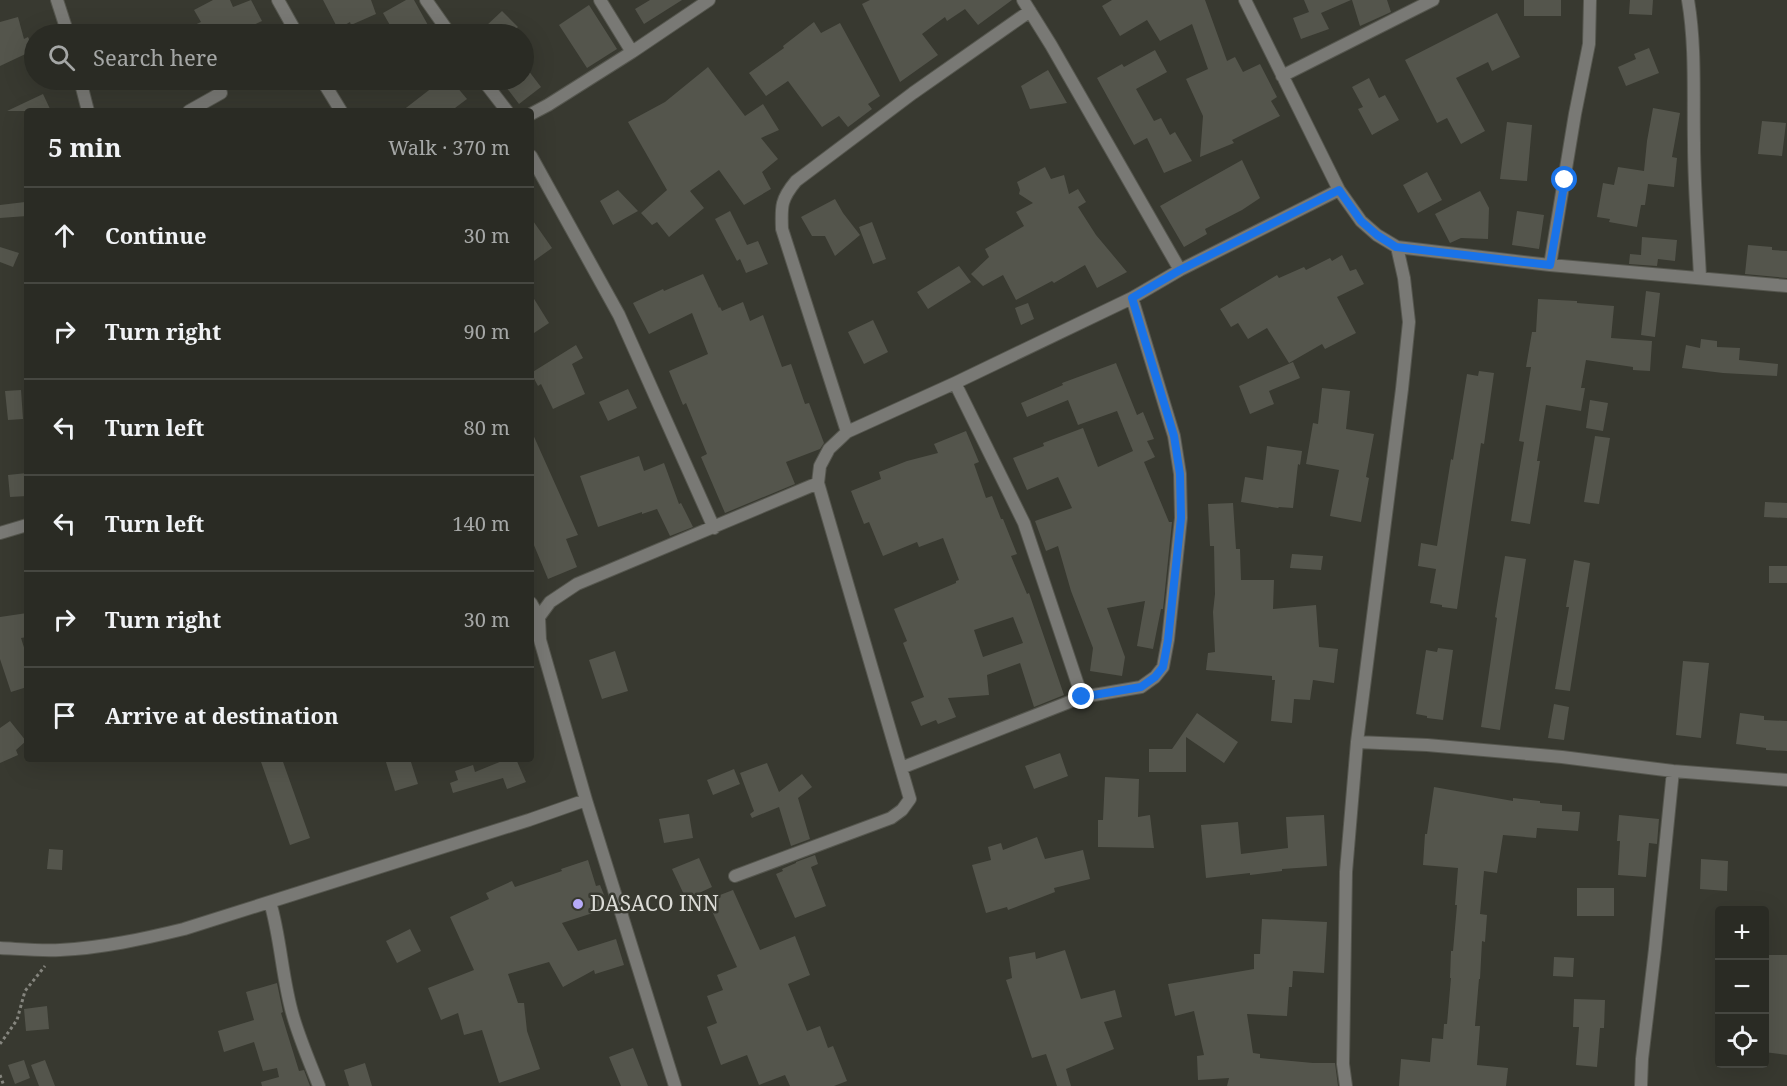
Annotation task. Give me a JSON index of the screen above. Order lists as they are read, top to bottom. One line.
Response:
{"places":["DASACO INN"],"page":{"search":"Search here","heading":["5 min","Walk · 370 m"],"list":[["Continue","30 m"],["Turn right","90 m"],["Turn left","80 m"],["Turn left","140 m"],["Turn right","30 m"],"Arrive at destination"],"map_buttons":["+","−"]}}
